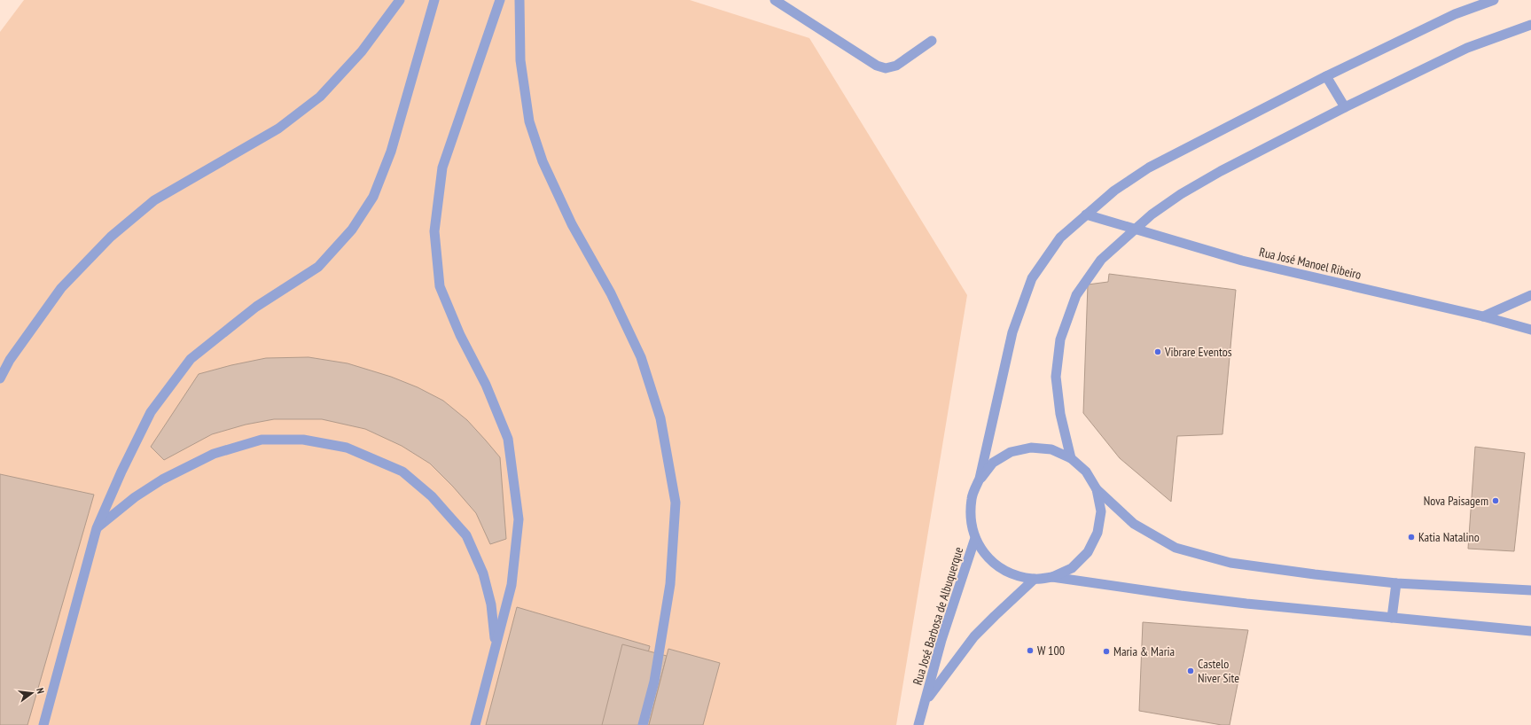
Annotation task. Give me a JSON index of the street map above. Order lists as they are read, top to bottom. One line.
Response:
{"streets":{"street":["Rua José Manoel Ribeiro","Rua José Barbosa de Albuquerque"]},"places":["Vibrare Eventos","Nova Paisagem","Katia Natalino","W 100","Maria & Maria","Castelo Niver Site"],"north":"right"}
